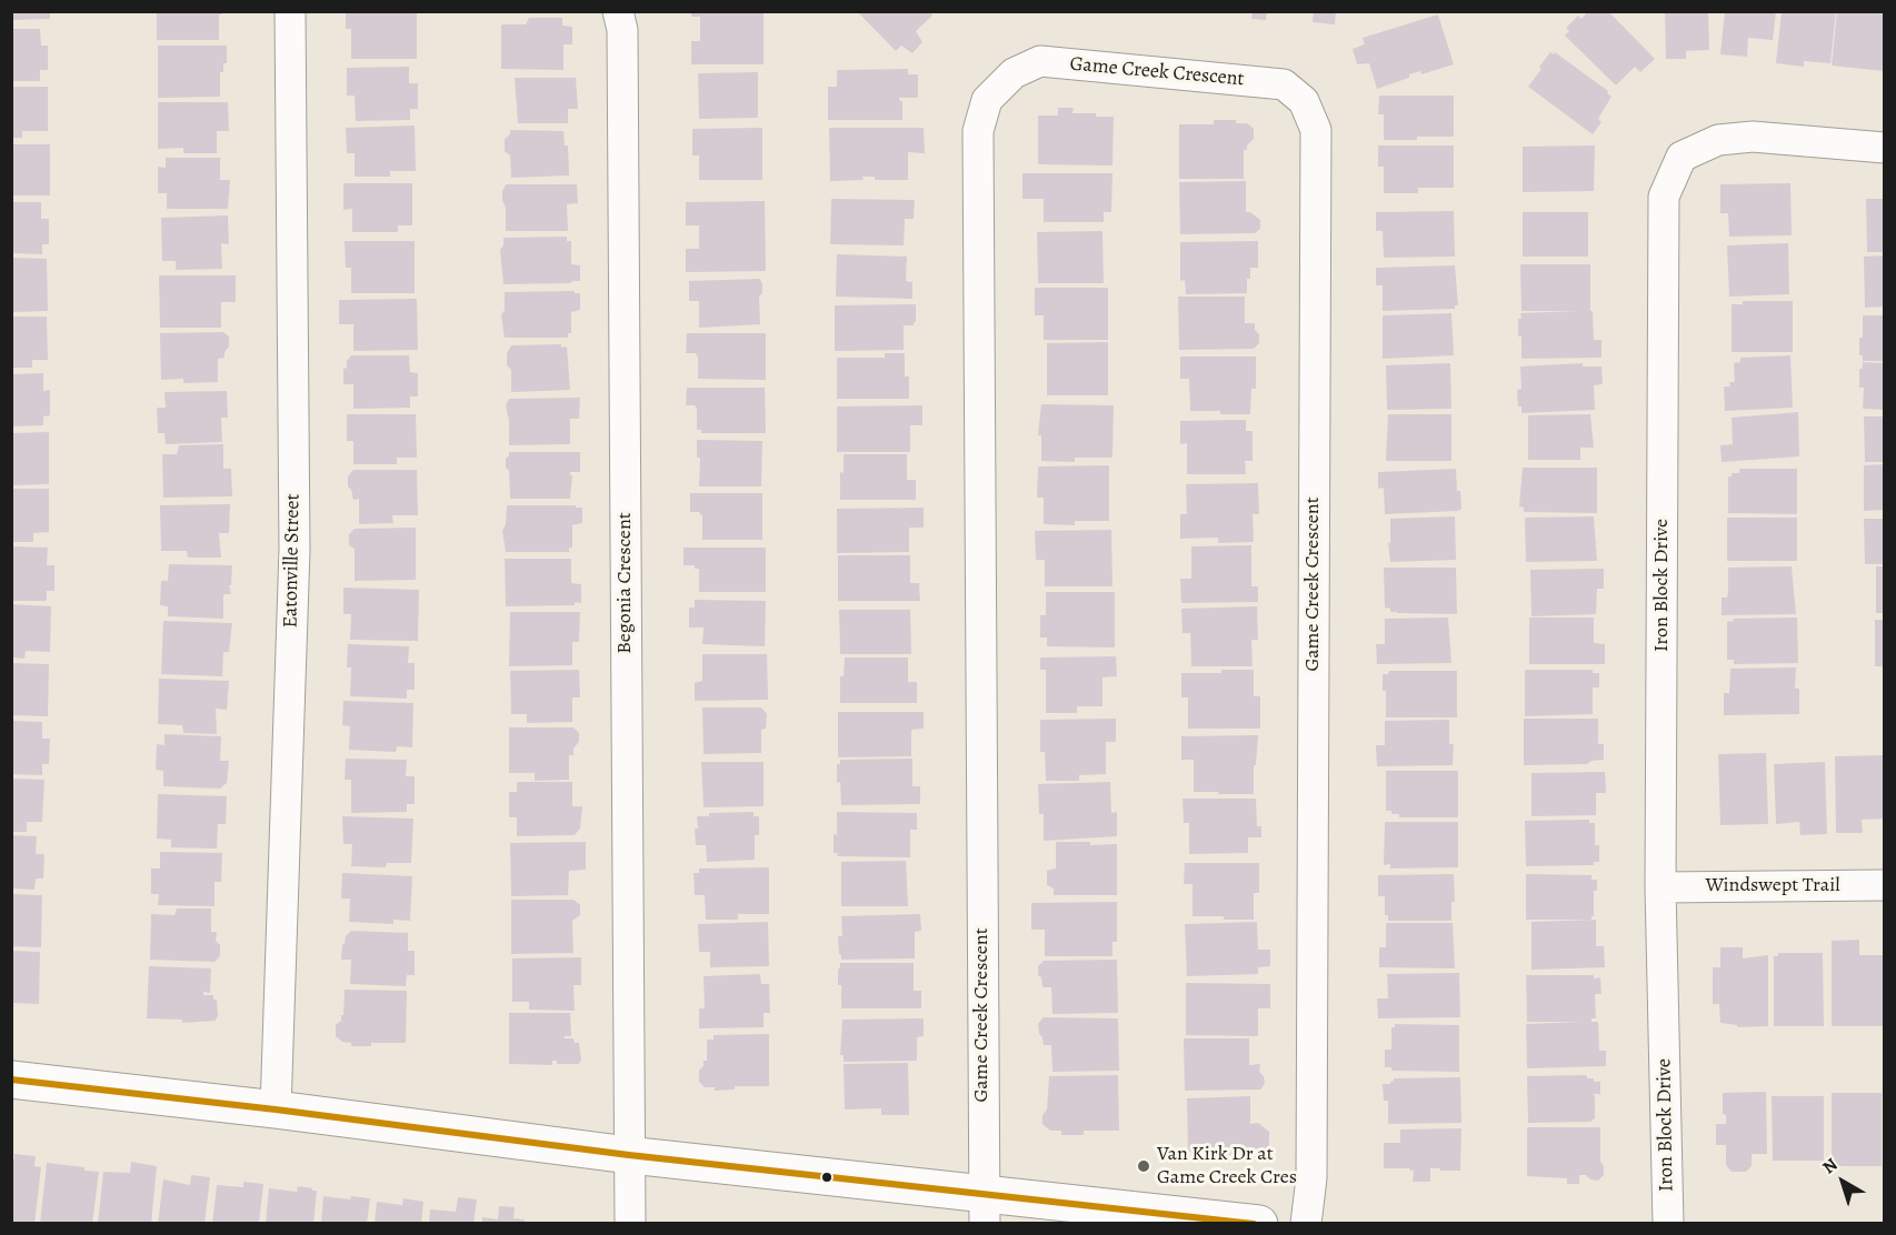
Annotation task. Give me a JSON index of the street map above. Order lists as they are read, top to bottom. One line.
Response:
{"streets":{"street":["Game Creek Crescent","Eatonville Street","Begonia Crescent","Iron Block Drive","Windswept Trail"]},"crossings":[["Iron Block Drive","Windswept Trail"]],"places":["Van Kirk Dr at Game Creek Cres"],"north":"top left"}
